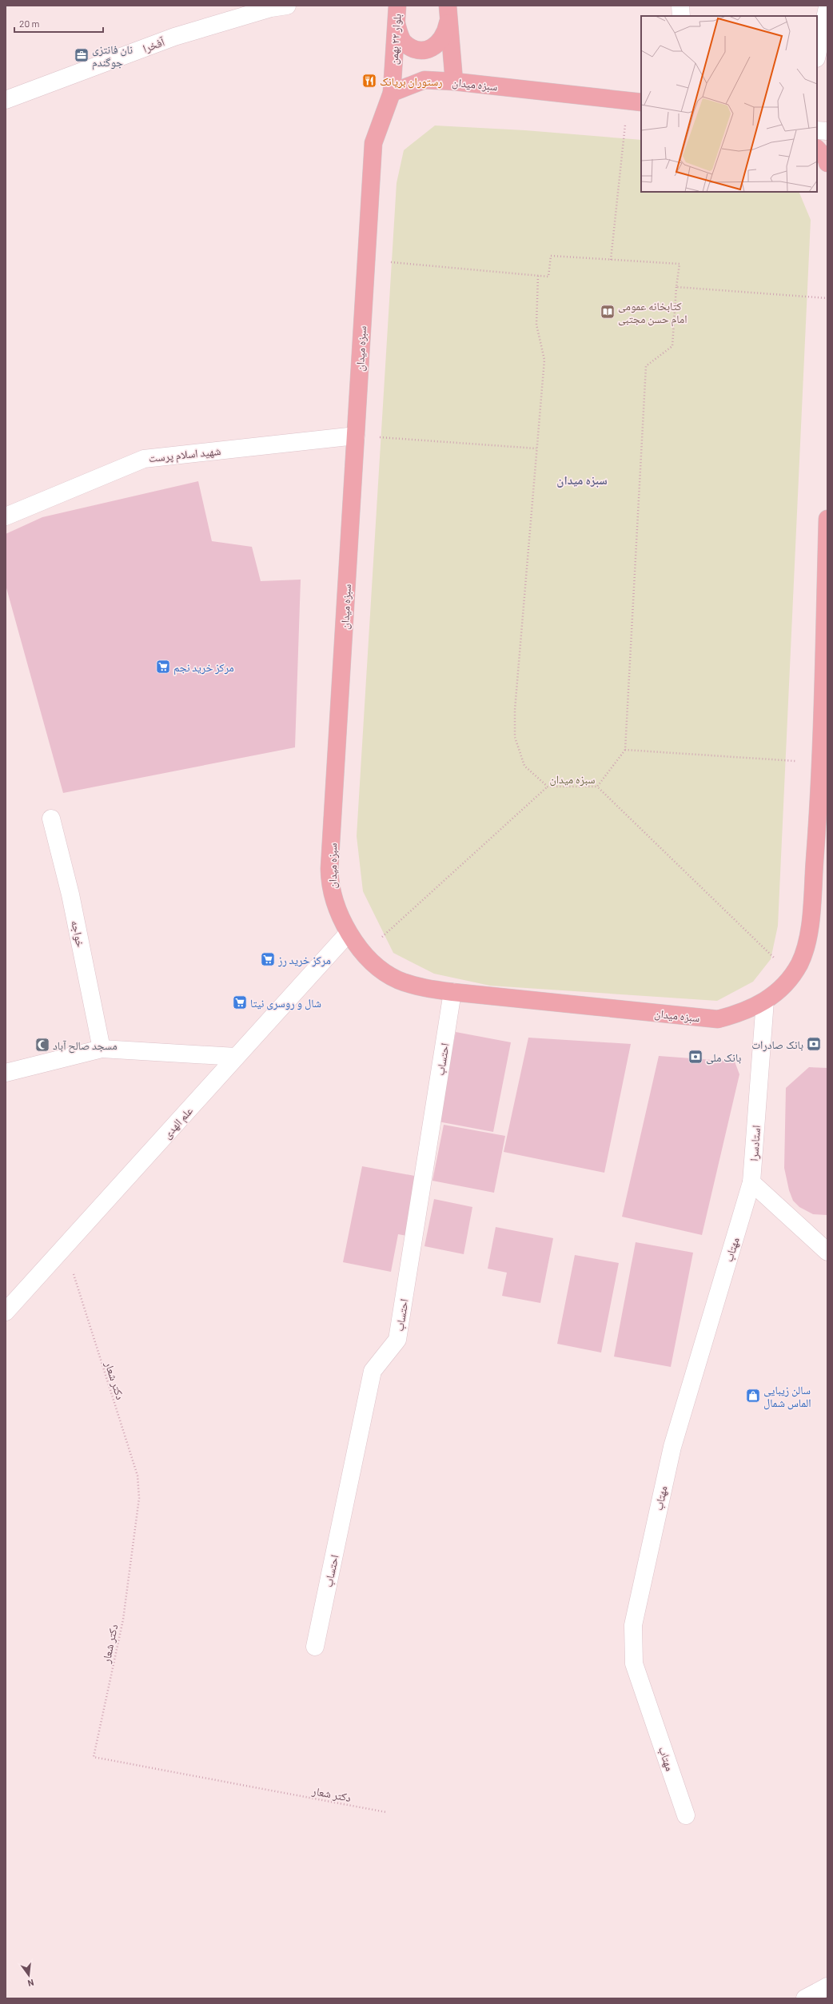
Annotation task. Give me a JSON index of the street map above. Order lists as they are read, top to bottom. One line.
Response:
{"streets":{"main road":["بلوار ۲۲ بهمن","سبزه میدان"],"street":["آفخرا","شهید اسلام پرست","خواجه","احتساب","علم الهدی","استادسرا","مهتاب"],"path":["دکتر شعار"]},"crossings":[["بلوار ۲۲ بهمن","سبزه میدان"],["سبزه میدان","شهید اسلام پرست"],["سبزه میدان","احتساب"],["سبزه میدان","علم الهدی"],["سبزه میدان","استادسرا"],["علم الهدی","دکتر شعار"],["استادسرا","مهتاب"]],"districts":["سبزه میدان"],"parks":["سبزه میدان"],"places":{"office":["نان فانتزی جوگندم"],"restaurant":["رستوران بریانک"],"library":["کتابخانه عمومی امام حسن مجتبی"],"supermarket":["مرکز خرید نجم","مرکز خرید رز","شال و روسری نیتا"],"bank":["بانک صادرات","بانک ملی"],"mosque":["مسجد صالح آباد"],"shop":["سالن زیبایی الماس شمال"]},"scale_bar":"20 m","north":"bottom"}
